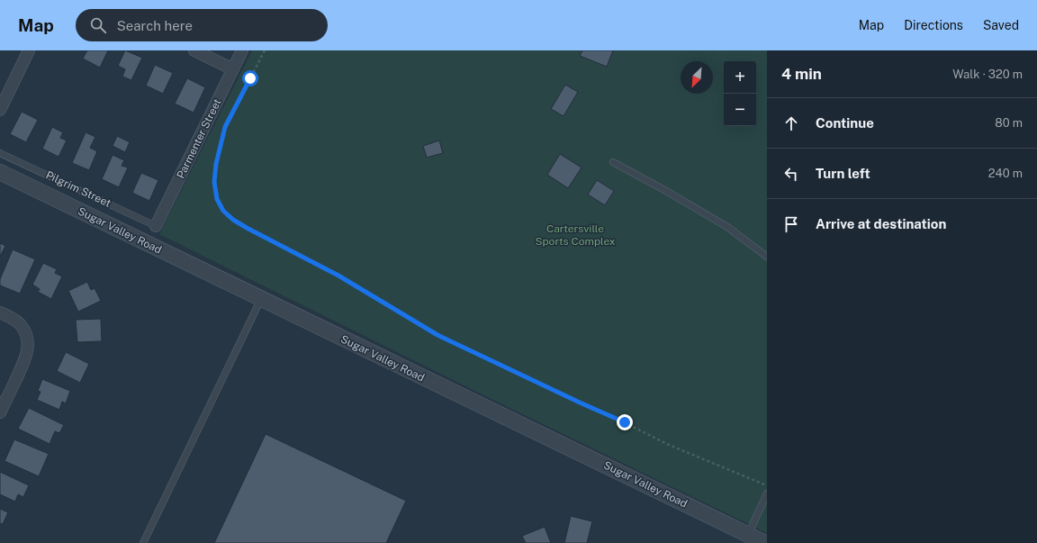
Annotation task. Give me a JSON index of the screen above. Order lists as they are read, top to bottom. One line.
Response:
{"streets":{"street":["Parmenter Street","Sugar Valley Road"],"lane":["Pilgrim Street"]},"crossings":[["Parmenter Street","Pilgrim Street"]],"parks":["Cartersville Sports Complex"],"north":"bottom left","page":{"header":"Map","search":"Search here","nav":["Map","Directions","Saved"],"heading":["4 min","Walk · 320 m"],"map_buttons":["+","−"],"list":[["Continue","80 m"],["Turn left","240 m"],"Arrive at destination"]}}
